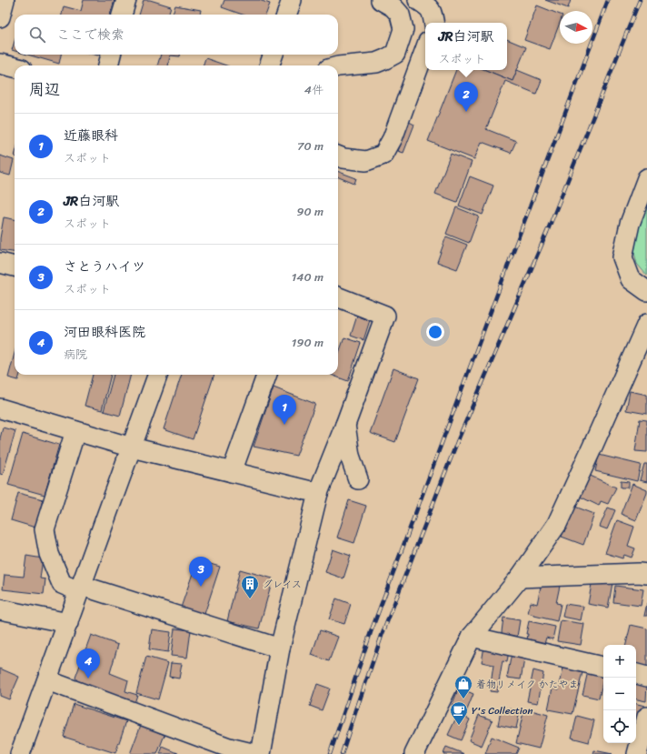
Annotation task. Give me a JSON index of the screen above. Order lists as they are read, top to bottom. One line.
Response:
{"places":{"building":["グレイス"],"shop":["着物リメイク かたやま"],"cafe":["Y's Collection"]},"north":"right","page":{"search":"ここで検索","popup":["JR白河駅","スポット"],"heading":["周辺","4件"],"pins":["2","1","3","4"],"list":[{"mark":"1","name":"近藤眼科","note":"スポット","value":"70 m"},{"mark":"2","name":"JR白河駅","note":"スポット","value":"90 m"},{"mark":"3","name":"さとうハイツ","note":"スポット","value":"140 m"},{"mark":"4","name":"河田眼科医院","note":"病院","value":"190 m"}],"map_buttons":["+","−"]}}
